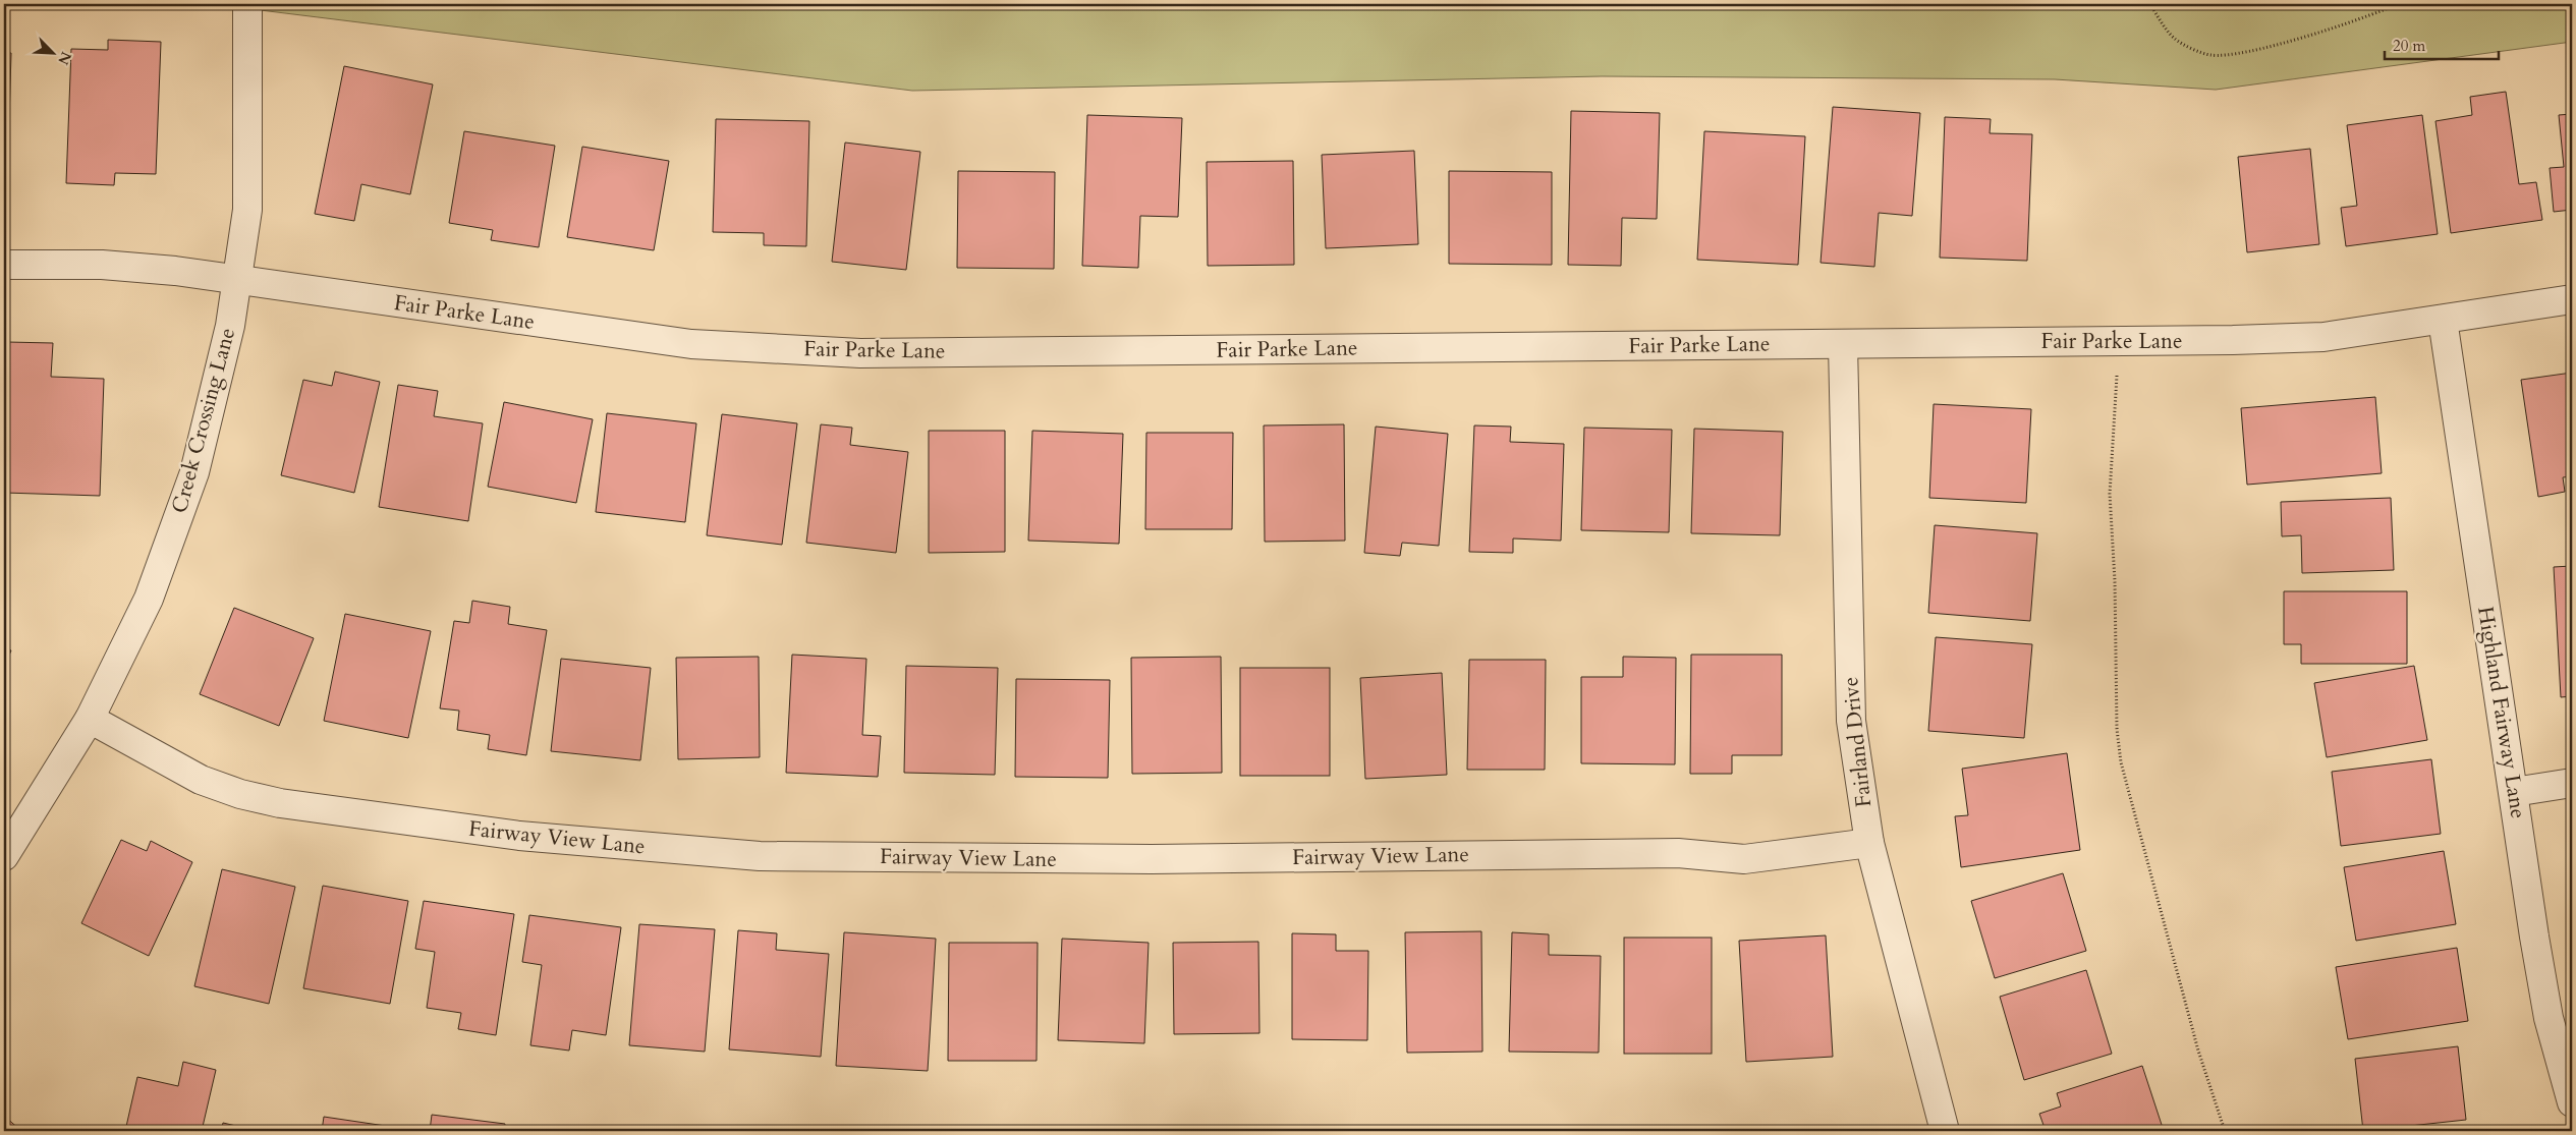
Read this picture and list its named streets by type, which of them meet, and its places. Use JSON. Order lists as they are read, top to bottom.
{
  "streets": {
    "street": [
      "Fair Parke Lane",
      "Creek Crossing Lane",
      "Highland Fairway Lane",
      "Fairland Drive",
      "Fairway View Lane"
    ]
  },
  "crossings": [
    ["Fair Parke Lane", "Creek Crossing Lane"],
    ["Fair Parke Lane", "Highland Fairway Lane"],
    ["Fair Parke Lane", "Fairland Drive"],
    ["Creek Crossing Lane", "Fairway View Lane"],
    ["Fairland Drive", "Fairway View Lane"]
  ],
  "scale_bar": "20 m",
  "north": "bottom right"
}
